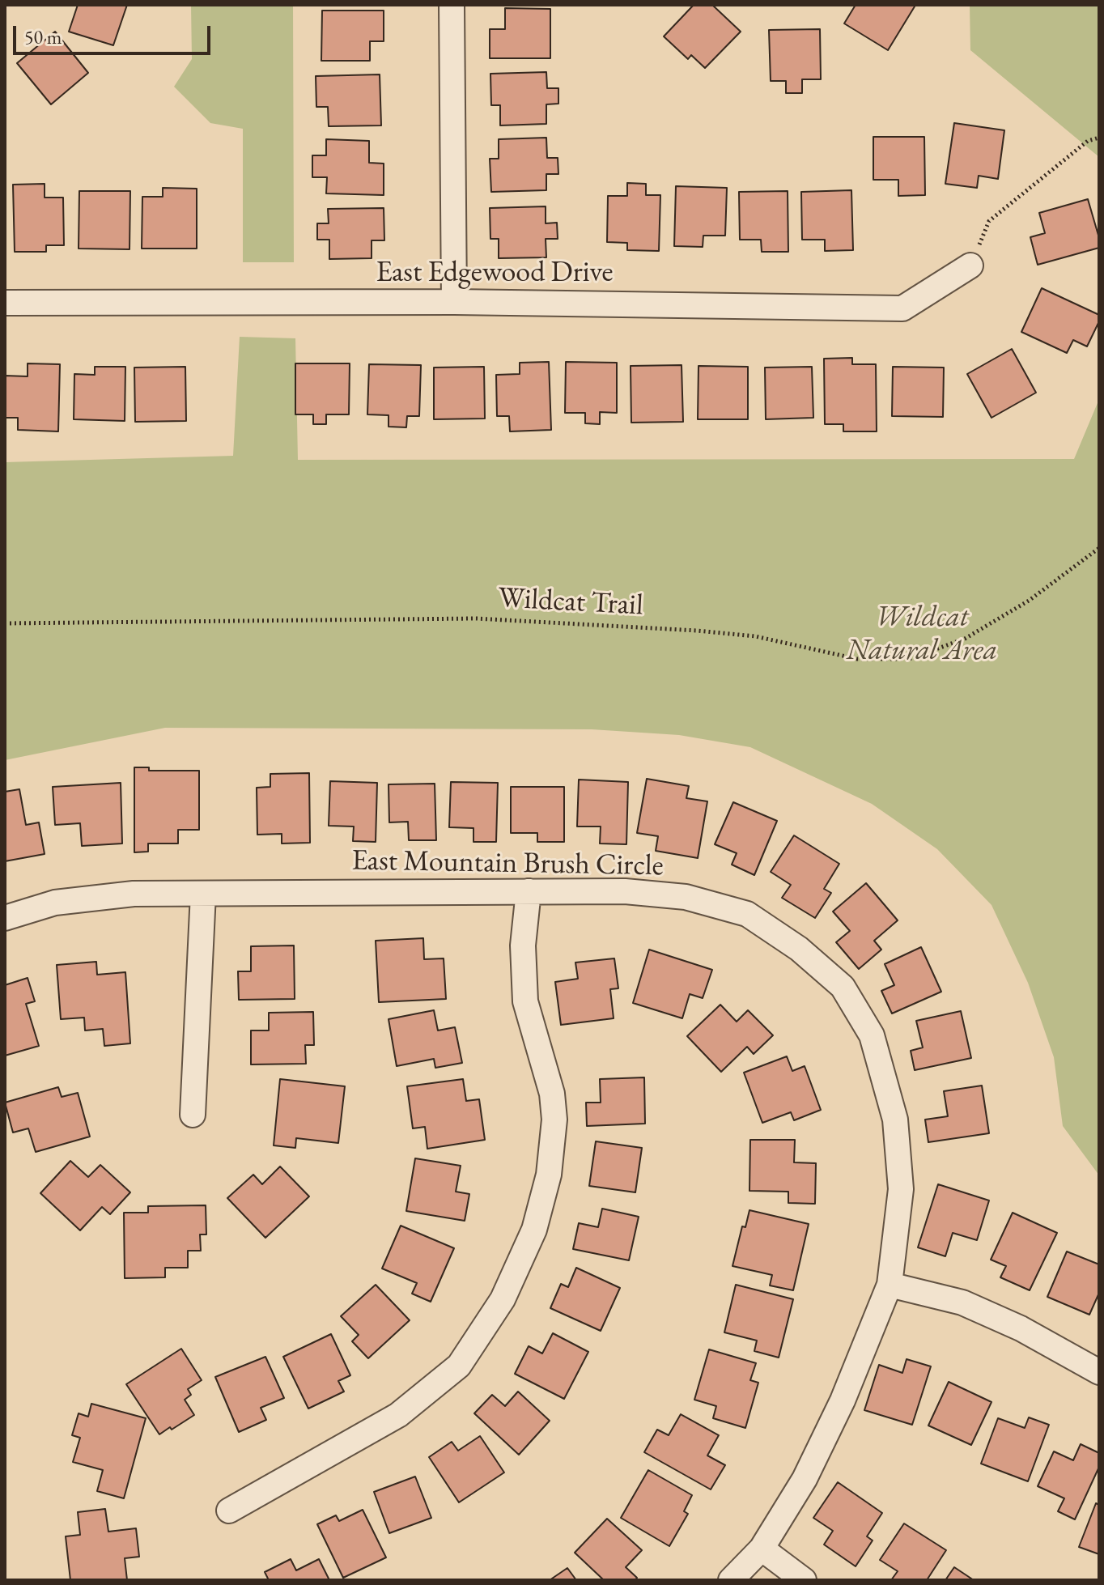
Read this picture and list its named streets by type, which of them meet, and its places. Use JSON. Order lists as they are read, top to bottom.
{
  "streets": {
    "street": ["East Edgewood Drive", "East Mountain Brush Circle"],
    "path": ["Wildcat Trail"]
  },
  "parks": ["Wildcat Natural Area"],
  "scale_bar": "50 m"
}
